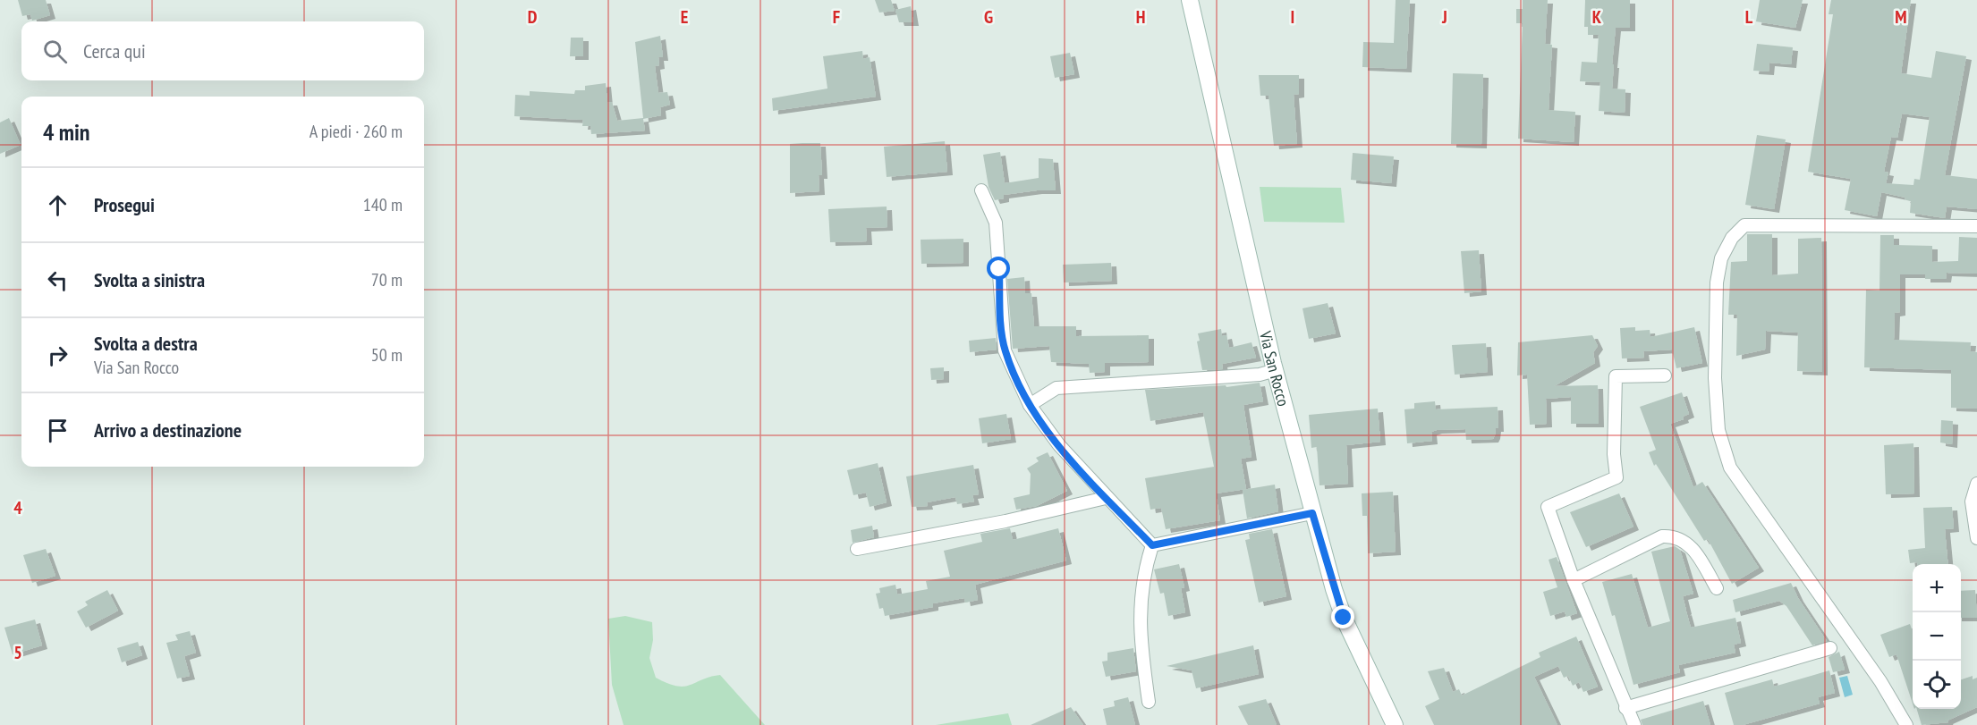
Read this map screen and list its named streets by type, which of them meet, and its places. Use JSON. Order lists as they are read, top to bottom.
{
  "streets": {
    "street": ["Via San Rocco"]
  },
  "page": {
    "search": "Cerca qui",
    "heading": ["4 min", "A piedi · 260 m"],
    "list": [
      ["Prosegui", "140 m"],
      ["Svolta a sinistra", "70 m"],
      ["Svolta a destra", "Via San Rocco", "50 m"],
      "Arrivo a destinazione"
    ],
    "map_buttons": ["+", "−"]
  },
  "grid": {
    "columns": [
      "D",
      "E",
      "F",
      "G",
      "H",
      "I",
      "J",
      "K",
      "L",
      "M"
    ],
    "rows": ["4", "5"]
  }
}
